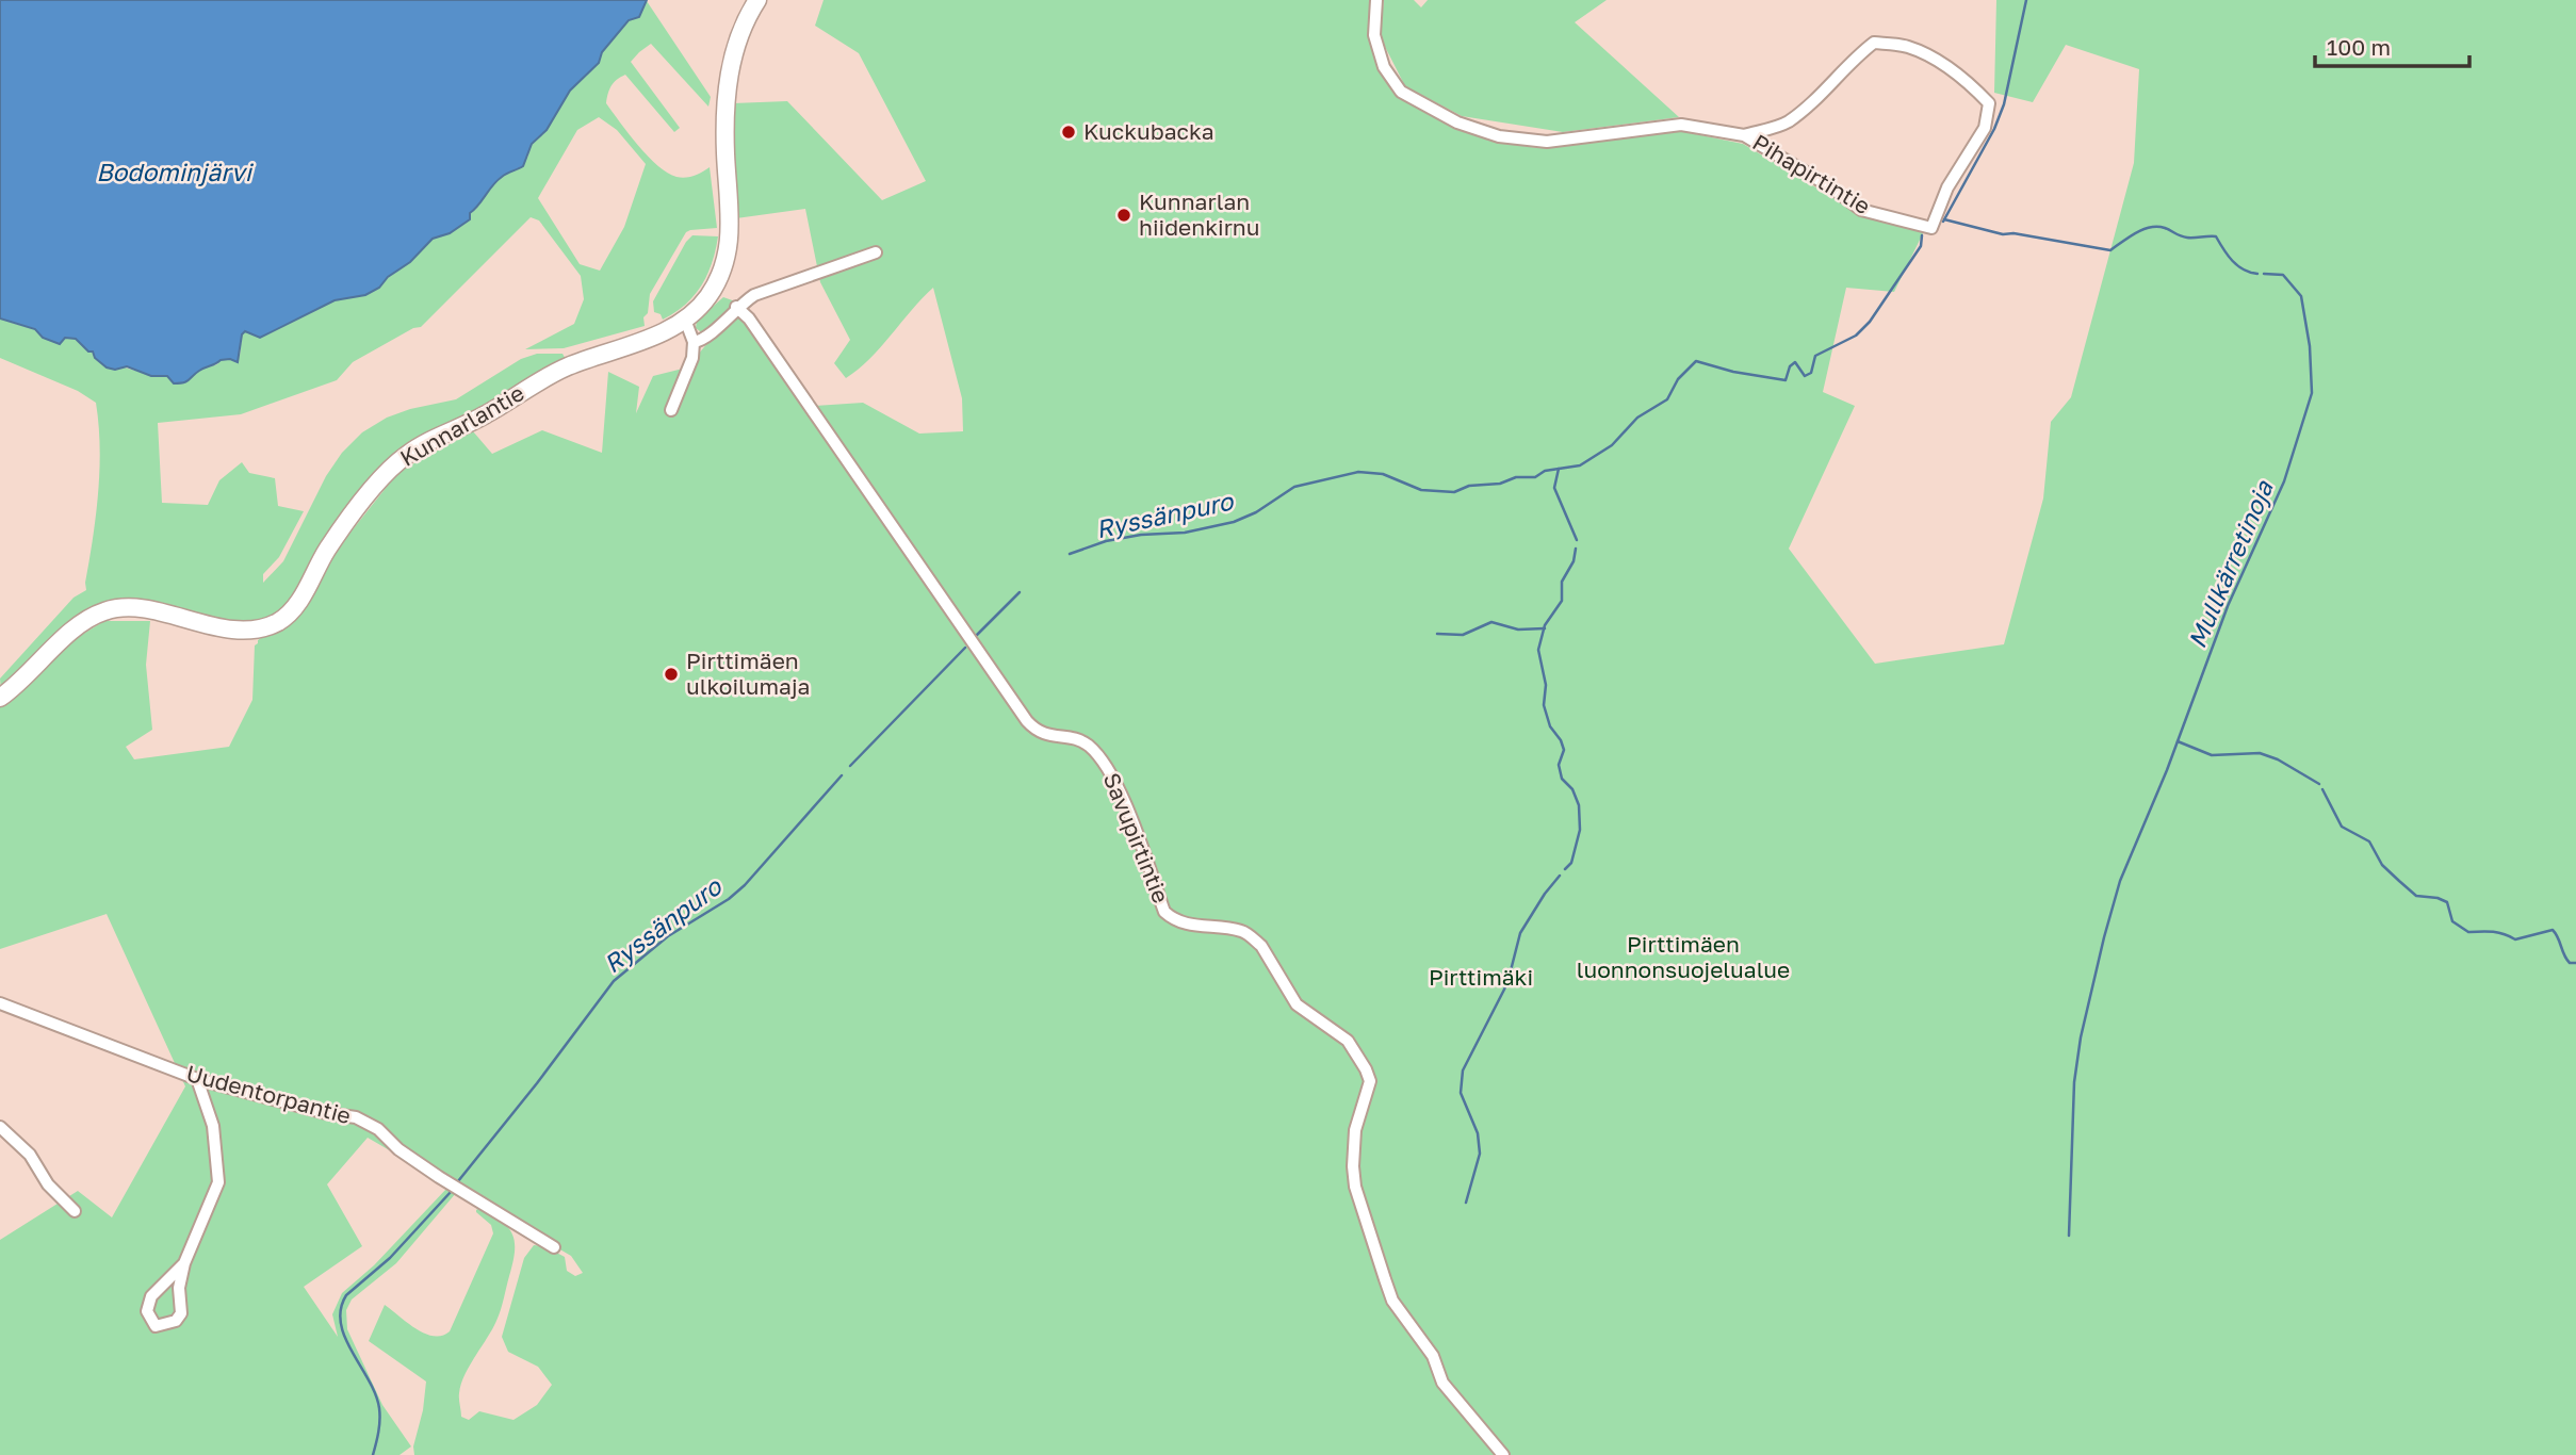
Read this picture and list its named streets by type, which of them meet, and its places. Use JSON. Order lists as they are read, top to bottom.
{
  "streets": {
    "main road": ["Kunnarlantie"],
    "street": ["Pihapirtintie", "Savupirtintie", "Uudentorpantie"]
  },
  "water": ["Bodominjärvi", "Ryssänpuro", "Mullkärretinoja"],
  "parks": ["Pirttimäen luonnonsuojelualue", "Pirttimäki"],
  "places": ["Kuckubacka", "Kunnarlan hiidenkirnu", "Pirttimäen ulkoilumaja"],
  "scale_bar": "100 m"
}
